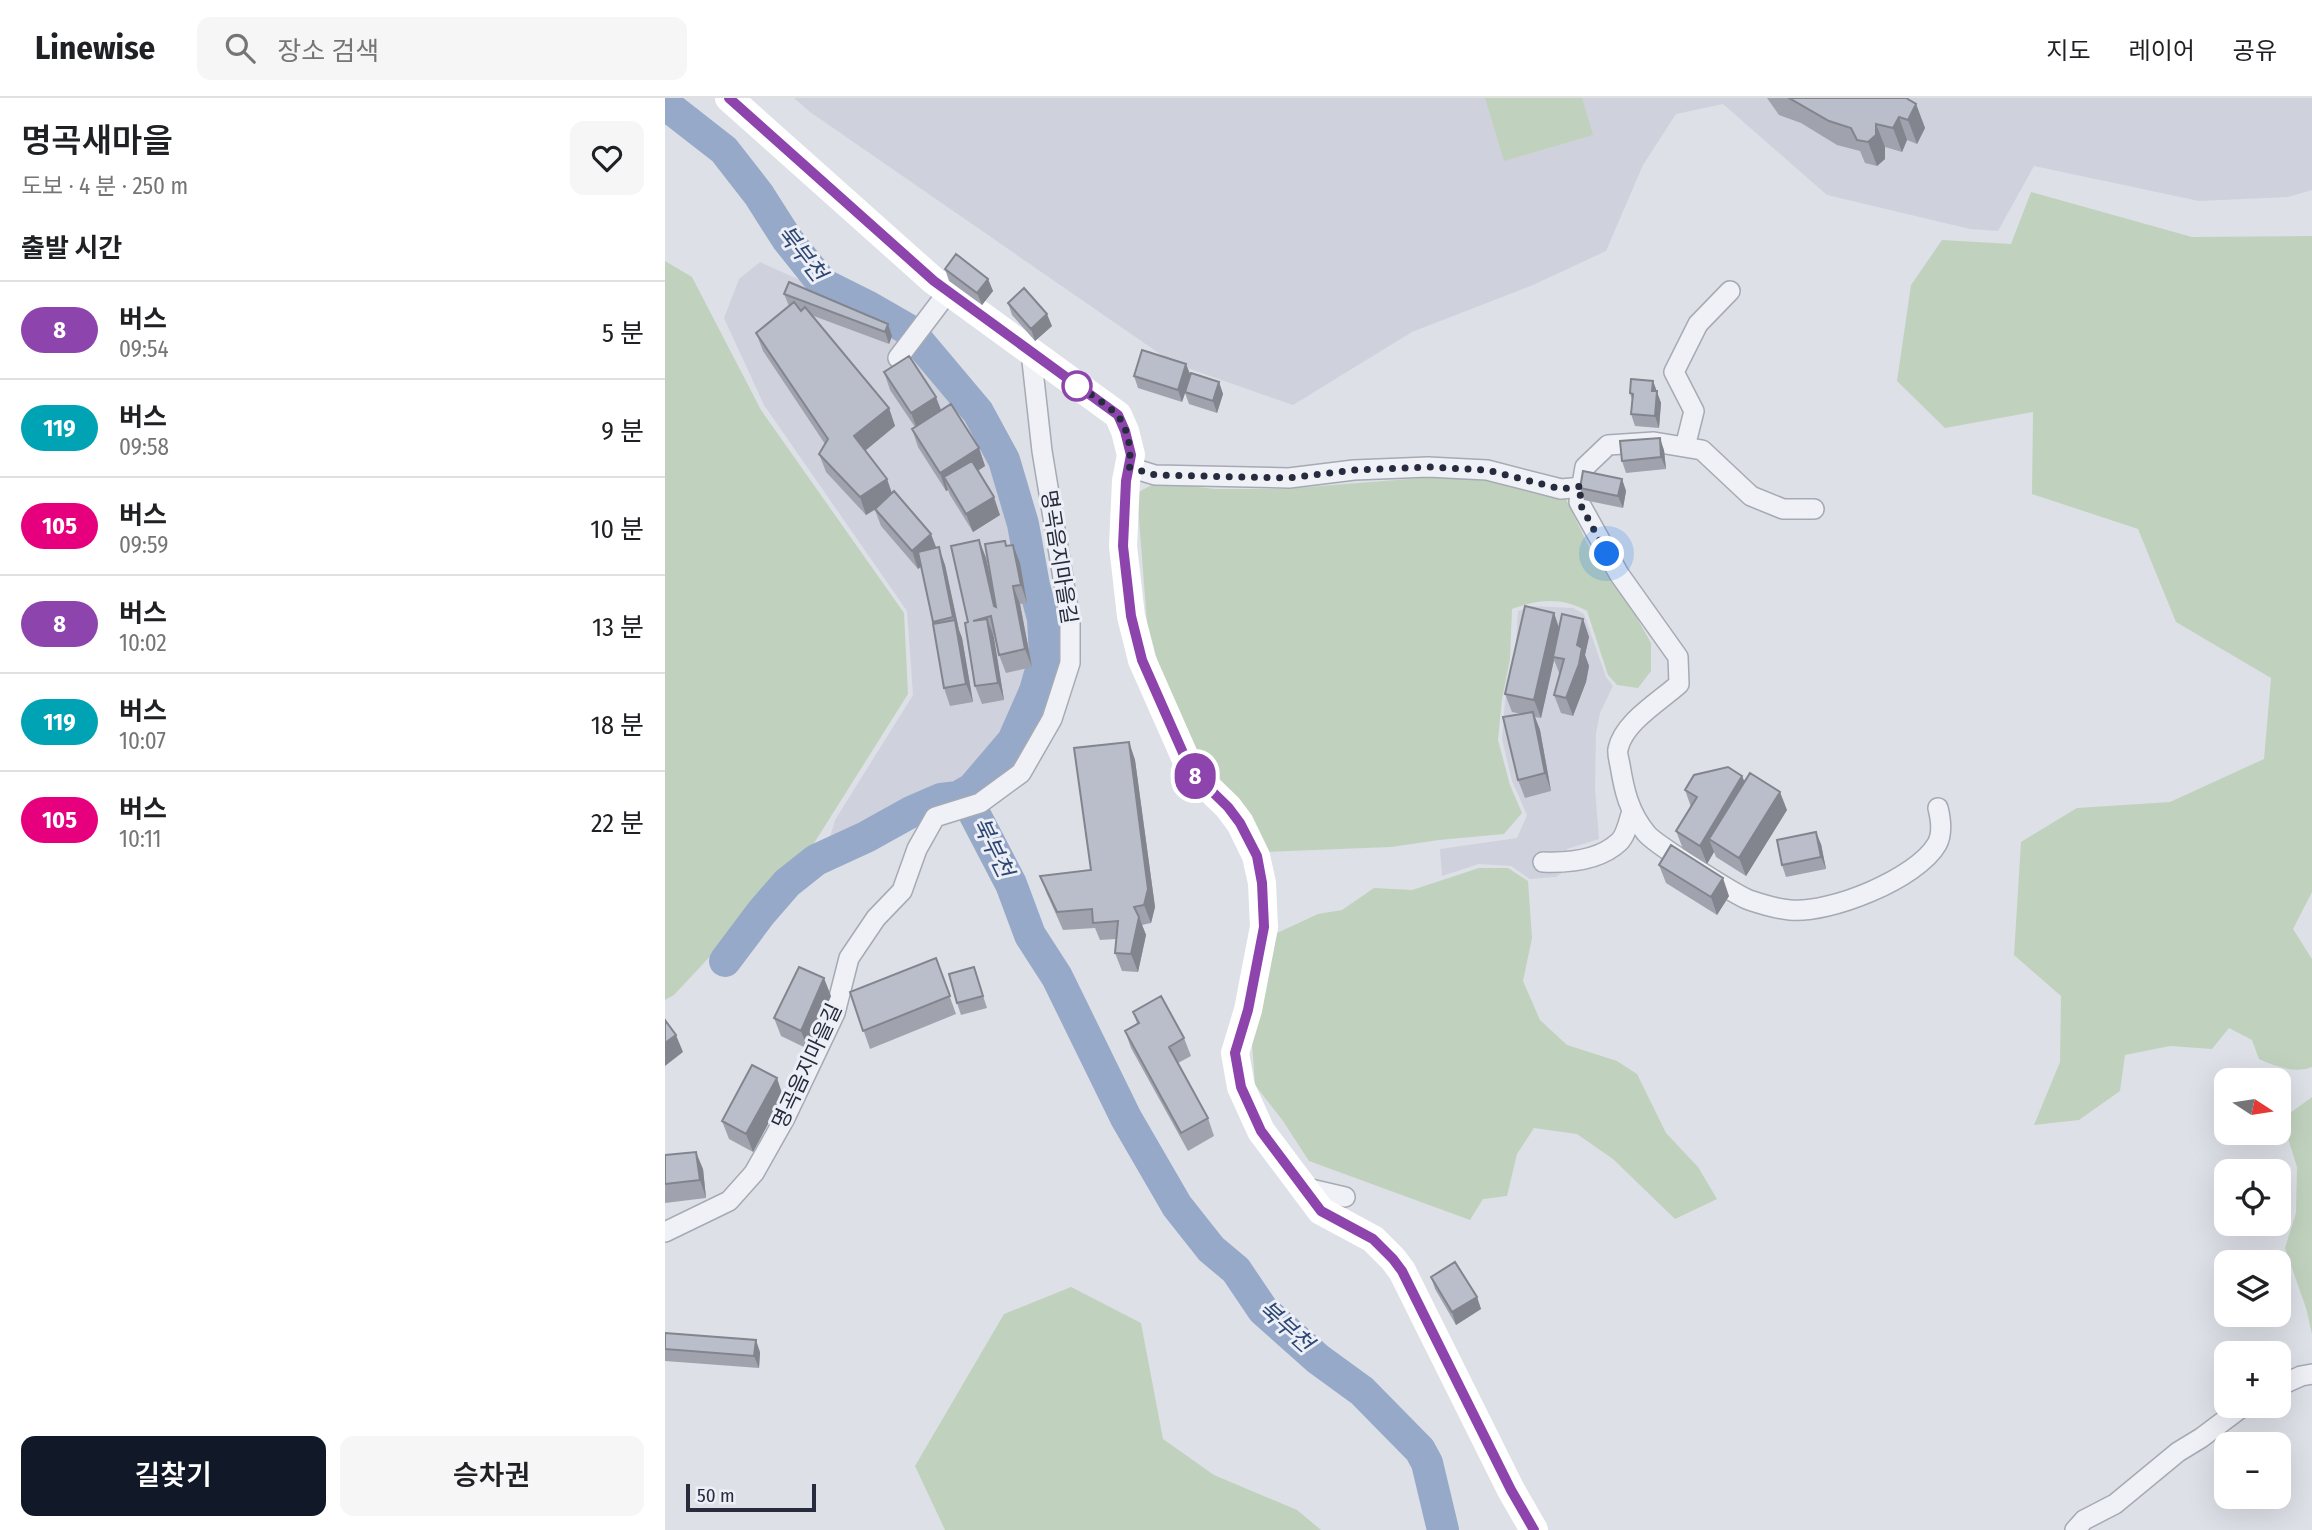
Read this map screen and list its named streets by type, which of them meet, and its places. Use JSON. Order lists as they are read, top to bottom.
{
  "streets": {
    "street": ["명곡음지마을길"]
  },
  "water": ["북부천"],
  "lines": ["bus line 8"],
  "scale_bar": "50 m",
  "north": "right",
  "page": {
    "header": "Linewise",
    "search": "장소 검색",
    "nav": ["지도", "레이어", "공유"],
    "heading": [
      ["명곡새마을", "도보 · 4 분 · 250 m"],
      "출발 시간"
    ],
    "on_map": "8",
    "list": [
      {
        "mark": "8",
        "name": "버스",
        "note": "09:54",
        "value": "5 분"
      },
      {
        "mark": "119",
        "name": "버스",
        "note": "09:58",
        "value": "9 분"
      },
      {
        "mark": "105",
        "name": "버스",
        "note": "09:59",
        "value": "10 분"
      },
      {
        "mark": "8",
        "name": "버스",
        "note": "10:02",
        "value": "13 분"
      },
      {
        "mark": "119",
        "name": "버스",
        "note": "10:07",
        "value": "18 분"
      },
      {
        "mark": "105",
        "name": "버스",
        "note": "10:11",
        "value": "22 분"
      }
    ],
    "map_buttons": ["+", "−"],
    "buttons": ["길찾기", "승차권"],
    "scale": "50 m"
  }
}
